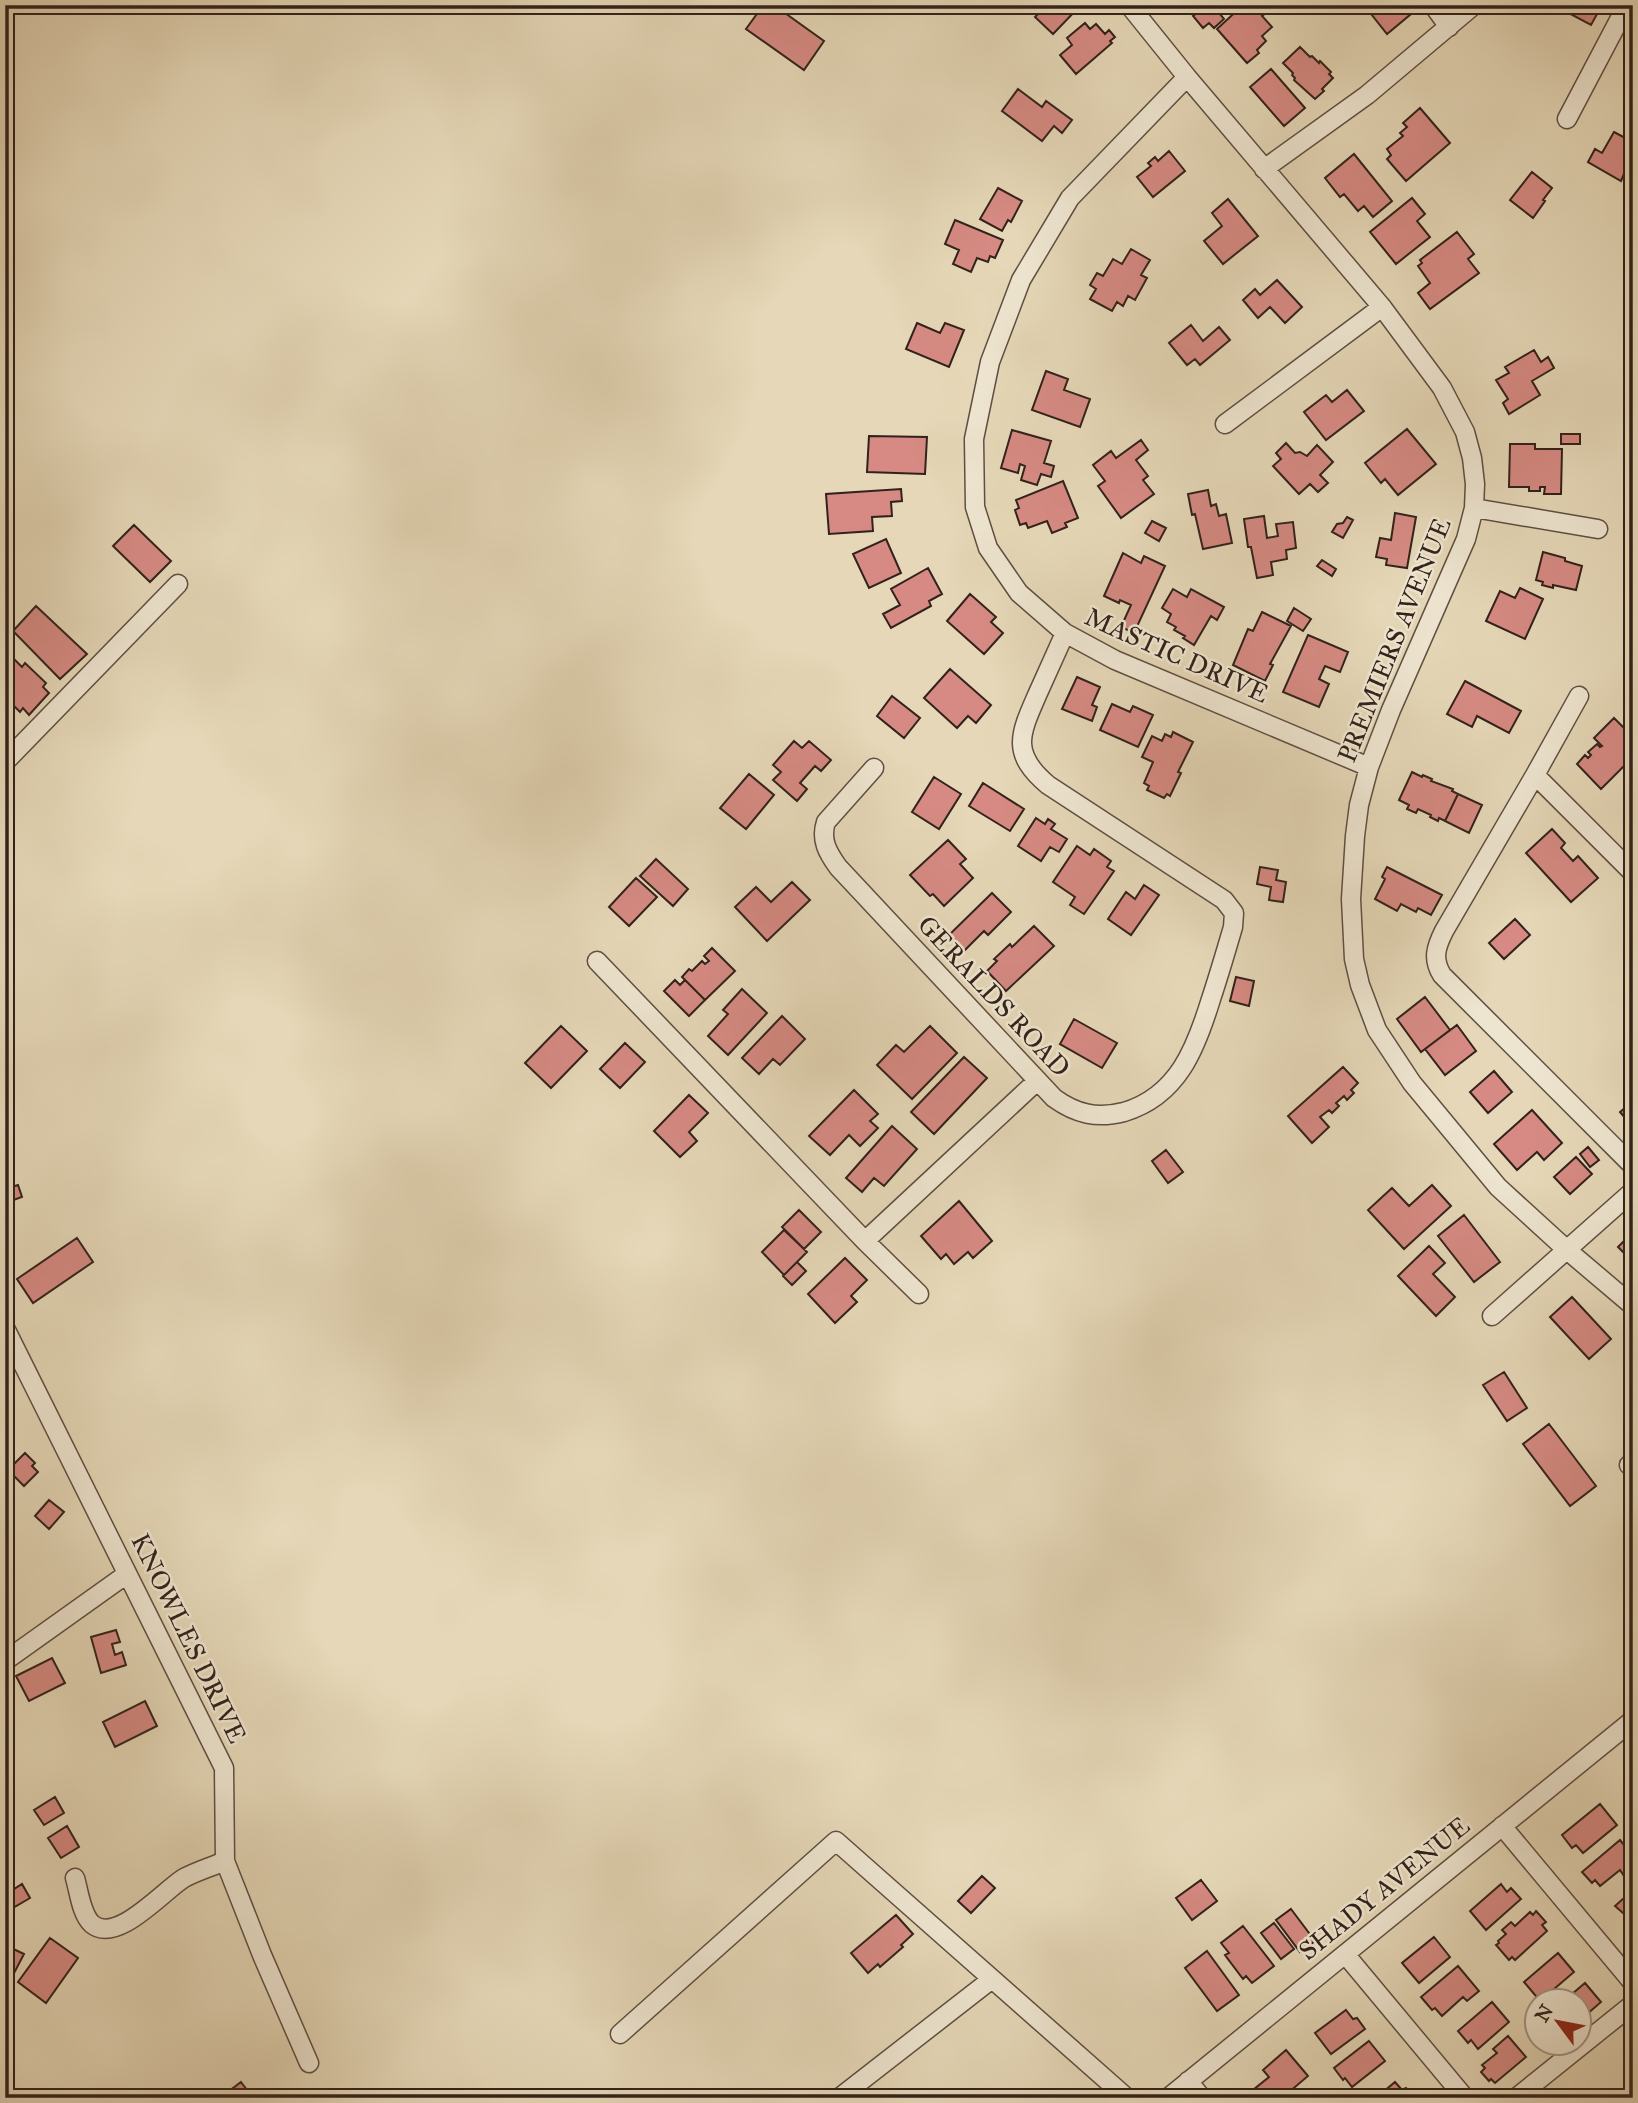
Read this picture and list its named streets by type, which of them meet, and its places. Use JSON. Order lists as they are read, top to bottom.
{
  "streets": {
    "street": [
      "PREMIERS AVENUE",
      "MASTIC DRIVE",
      "GERALDS ROAD",
      "KNOWLES DRIVE",
      "SHADY AVENUE"
    ]
  },
  "crossings": [
    ["PREMIERS AVENUE", "MASTIC DRIVE"],
    ["MASTIC DRIVE", "GERALDS ROAD"]
  ],
  "north": "top left"
}
